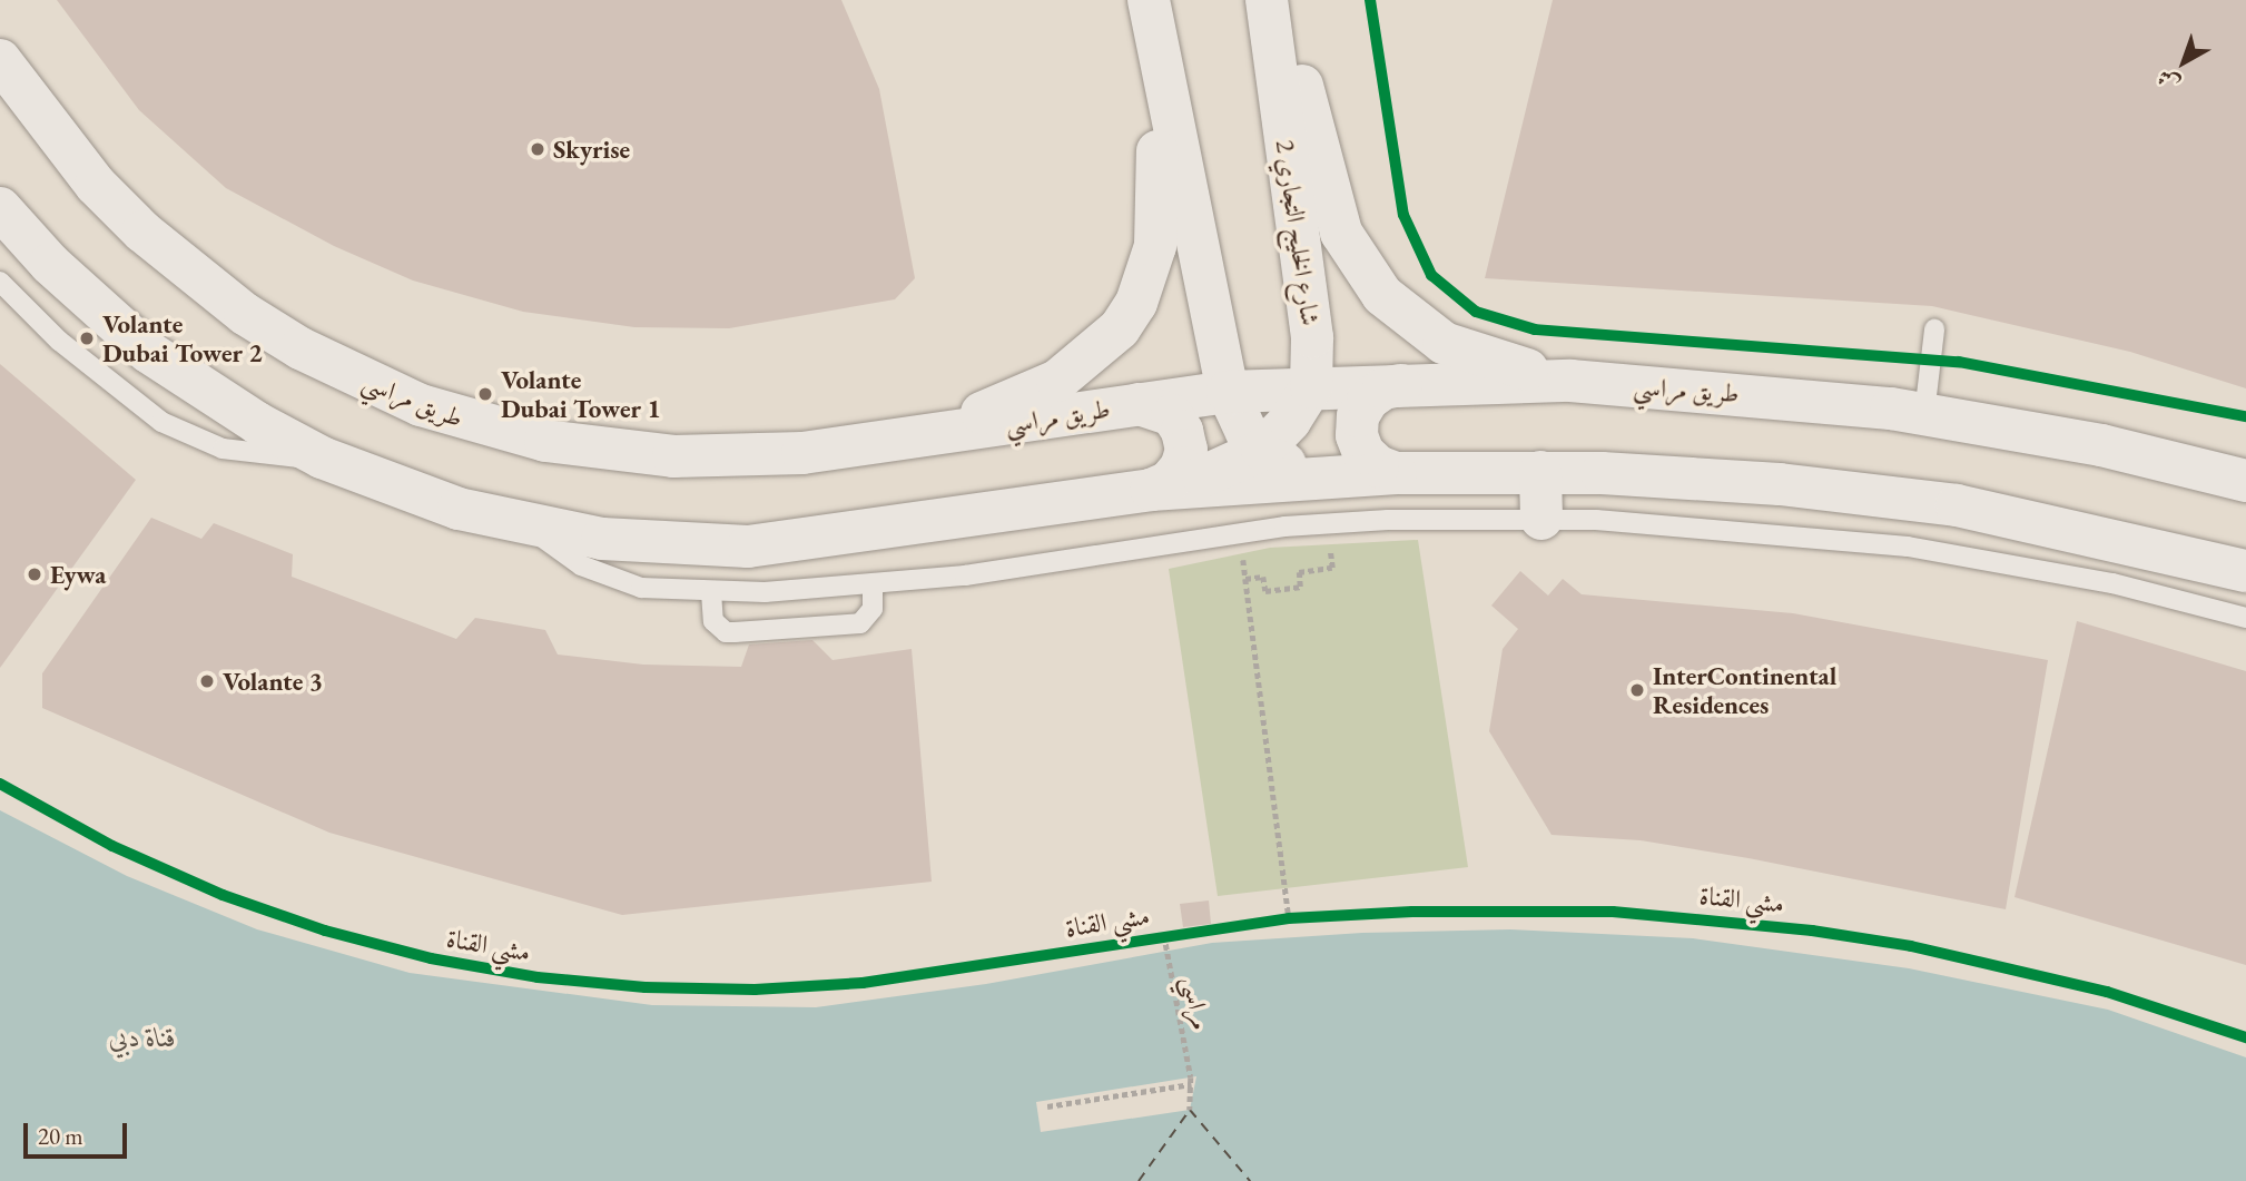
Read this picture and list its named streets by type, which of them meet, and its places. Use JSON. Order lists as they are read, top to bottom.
{
  "streets": {
    "street": ["شارع الخليج التجاري 2", "طريق مراسي"],
    "path": ["مراسي"],
    "cycle path": ["مشي القناة"]
  },
  "crossings": [
    ["شارع الخليج التجاري 2", "طريق مراسي"],
    ["مشي القناة", "مراسي"]
  ],
  "water": ["قناة دبي"],
  "places": [
    "Skyrise",
    "Volante Dubai Tower 2",
    "Volante Dubai Tower 1",
    "Eywa",
    "Volante 3",
    "InterContinental Residences"
  ],
  "scale_bar": "20 m",
  "north": "bottom left"
}
